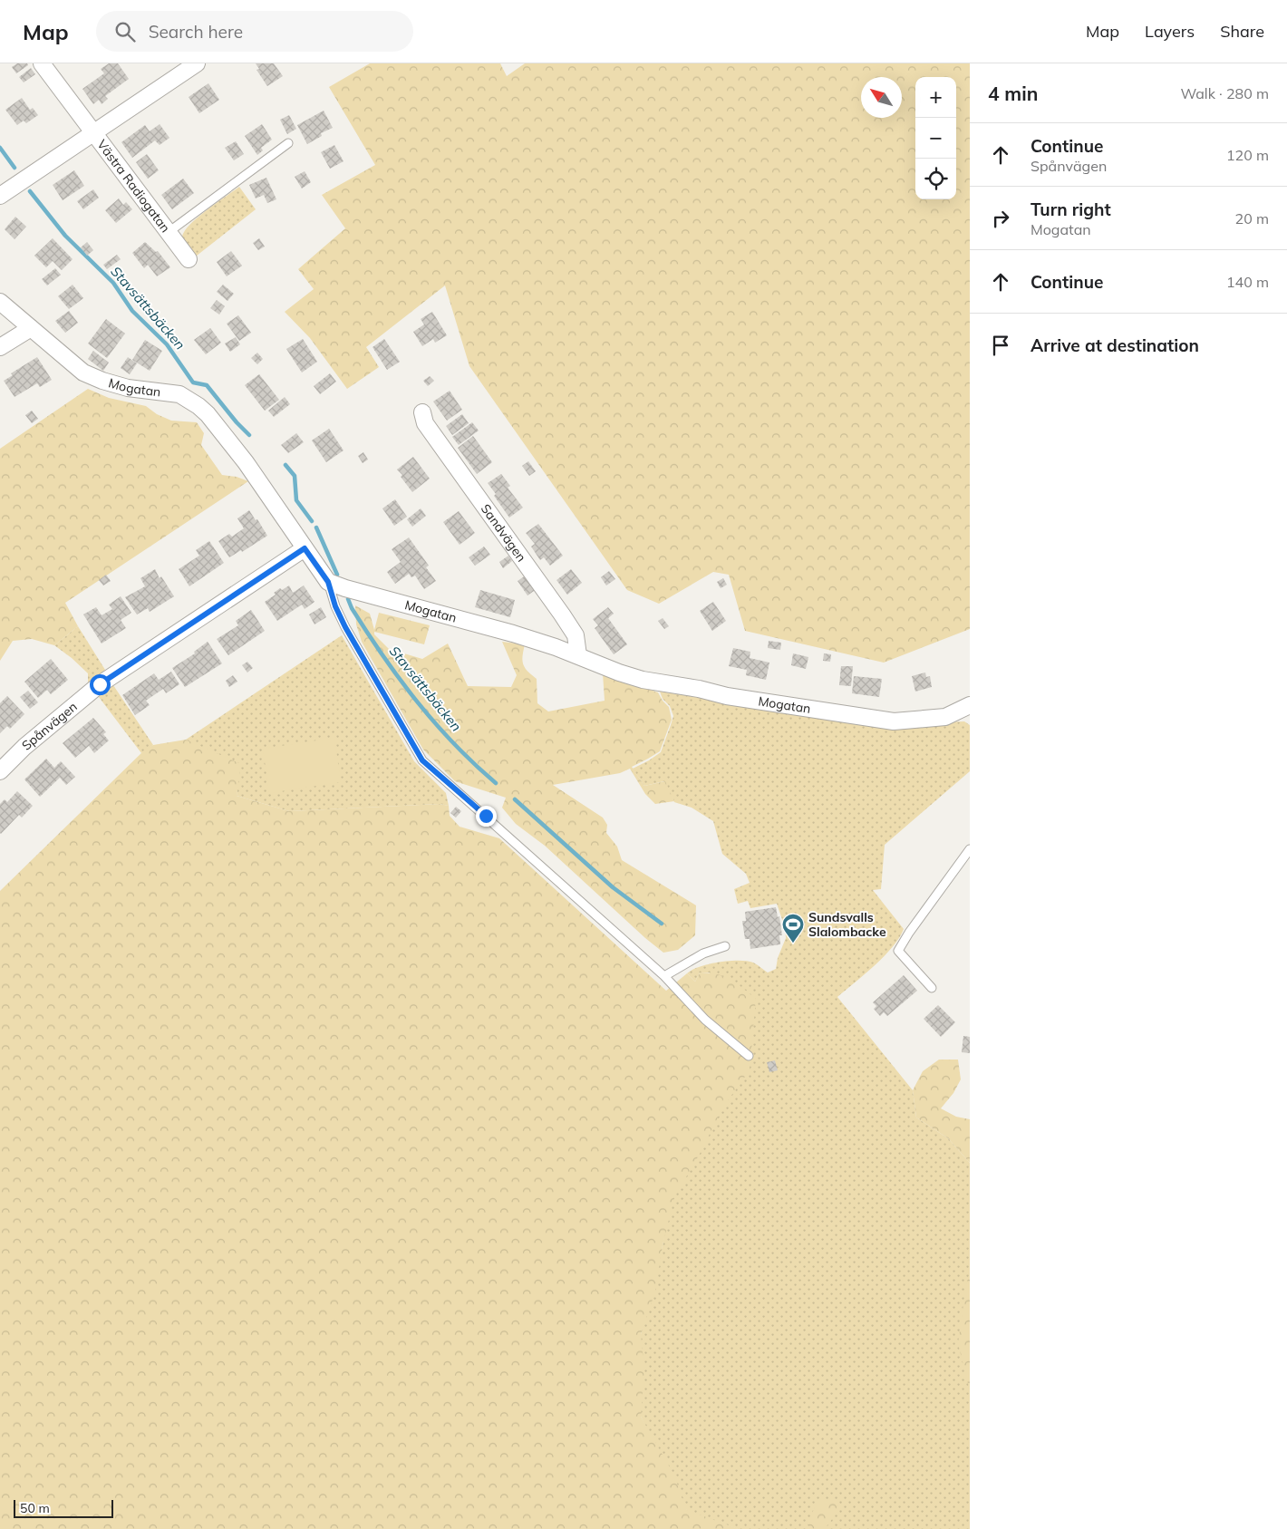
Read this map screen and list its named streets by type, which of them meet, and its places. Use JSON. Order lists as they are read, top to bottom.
{
  "streets": {
    "street": [
      "Västra Radiogatan",
      "Mogatan",
      "Sandvägen",
      "Spånvägen"
    ]
  },
  "crossings": [
    ["Mogatan", "Sandvägen"],
    ["Mogatan", "Spånvägen"]
  ],
  "water": ["Stavsättsbäcken"],
  "places": {
    "sports": ["Sundsvalls Slalombacke"]
  },
  "scale_bar": "50 m",
  "north": "top left",
  "page": {
    "header": "Map",
    "search": "Search here",
    "nav": ["Map", "Layers", "Share"],
    "heading": ["4 min", "Walk · 280 m"],
    "map_buttons": ["+", "−"],
    "list": [
      ["Continue", "Spånvägen", "120 m"],
      ["Turn right", "Mogatan", "20 m"],
      ["Continue", "140 m"],
      "Arrive at destination"
    ],
    "scale": "50 m"
  }
}
